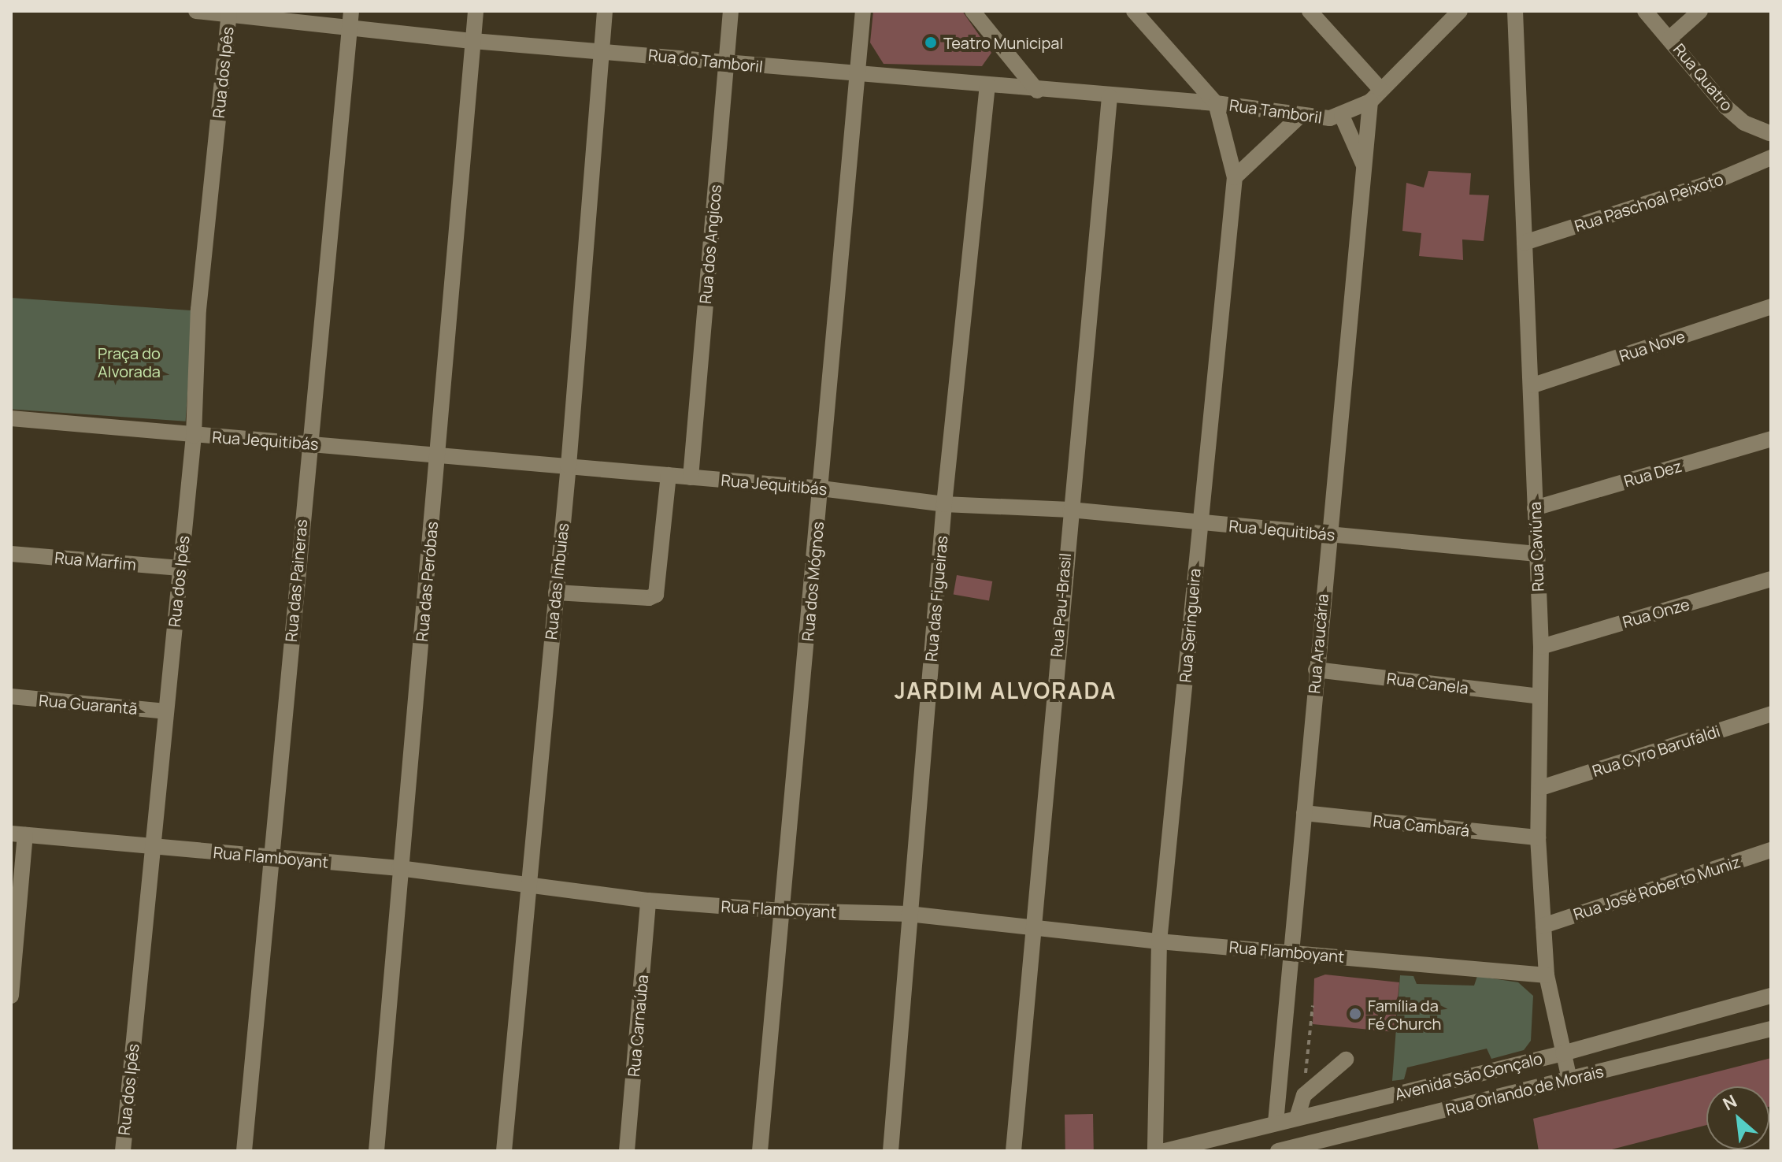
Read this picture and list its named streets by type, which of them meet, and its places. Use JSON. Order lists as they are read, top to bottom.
{
  "streets": {
    "street": [
      "Rua do Tamboril",
      "Rua dos Ipês",
      "Rua Quatro",
      "Rua Tamboril",
      "Rua Paschoal Peixoto",
      "Rua dos Angicos",
      "Rua Nove",
      "Rua Jequitibás",
      "Rua Dez",
      "Rua Caviúna",
      "Rua Marfim",
      "Rua das Paineras",
      "Rua das Peróbas",
      "Rua das Imbuias",
      "Rua dos Mógnos",
      "Rua das Figueiras",
      "Rua Pau-Brasil",
      "Rua Onze",
      "Rua Seringueira",
      "Rua Araucária",
      "Rua Canela",
      "Rua Guarantã",
      "Rua Cyro Barufaldi",
      "Rua Cambará",
      "Rua Flamboyant",
      "Rua José Roberto Muniz",
      "Rua Carnaúba",
      "Avenida São Gonçalo",
      "Rua Orlando de Morais"
    ]
  },
  "crossings": [
    ["Rua do Tamboril", "Rua dos Ipês"],
    ["Rua do Tamboril", "Rua Tamboril"],
    ["Rua do Tamboril", "Rua dos Angicos"],
    ["Rua do Tamboril", "Rua das Paineras"],
    ["Rua do Tamboril", "Rua das Peróbas"],
    ["Rua do Tamboril", "Rua das Imbuias"],
    ["Rua do Tamboril", "Rua dos Mógnos"],
    ["Rua do Tamboril", "Rua das Figueiras"],
    ["Rua do Tamboril", "Rua Pau-Brasil"],
    ["Rua do Tamboril", "Rua Seringueira"],
    ["Rua dos Ipês", "Rua Jequitibás"],
    ["Rua dos Ipês", "Rua Marfim"],
    ["Rua dos Ipês", "Rua Guarantã"],
    ["Rua dos Ipês", "Rua Flamboyant"],
    ["Rua Tamboril", "Rua Seringueira"],
    ["Rua Tamboril", "Rua Araucária"],
    ["Rua Paschoal Peixoto", "Rua Caviúna"],
    ["Rua dos Angicos", "Rua Jequitibás"],
    ["Rua Nove", "Rua Caviúna"],
    ["Rua Jequitibás", "Rua Caviúna"],
    ["Rua Jequitibás", "Rua das Paineras"],
    ["Rua Jequitibás", "Rua das Peróbas"],
    ["Rua Jequitibás", "Rua das Imbuias"],
    ["Rua Jequitibás", "Rua dos Mógnos"],
    ["Rua Jequitibás", "Rua das Figueiras"],
    ["Rua Jequitibás", "Rua Pau-Brasil"],
    ["Rua Jequitibás", "Rua Seringueira"],
    ["Rua Jequitibás", "Rua Araucária"],
    ["Rua Dez", "Rua Caviúna"],
    ["Rua Caviúna", "Rua Onze"],
    ["Rua Caviúna", "Rua Canela"],
    ["Rua Caviúna", "Rua Cyro Barufaldi"],
    ["Rua Caviúna", "Rua Cambará"],
    ["Rua Caviúna", "Rua Flamboyant"],
    ["Rua Caviúna", "Rua José Roberto Muniz"],
    ["Rua Caviúna", "Avenida São Gonçalo"],
    ["Rua Caviúna", "Rua Orlando de Morais"],
    ["Rua das Paineras", "Rua Flamboyant"],
    ["Rua das Peróbas", "Rua Flamboyant"],
    ["Rua das Imbuias", "Rua Flamboyant"],
    ["Rua dos Mógnos", "Rua Flamboyant"],
    ["Rua das Figueiras", "Rua Flamboyant"],
    ["Rua Pau-Brasil", "Rua Flamboyant"],
    ["Rua Seringueira", "Rua Flamboyant"],
    ["Rua Araucária", "Rua Canela"],
    ["Rua Araucária", "Rua Cambará"],
    ["Rua Araucária", "Rua Flamboyant"],
    ["Rua Araucária", "Avenida São Gonçalo"],
    ["Rua Flamboyant", "Rua Carnaúba"]
  ],
  "districts": ["JARDIM ALVORADA"],
  "parks": ["Praça do Alvorada"],
  "places": ["Teatro Municipal", "Família da Fé Church"],
  "north": "top left"
}
